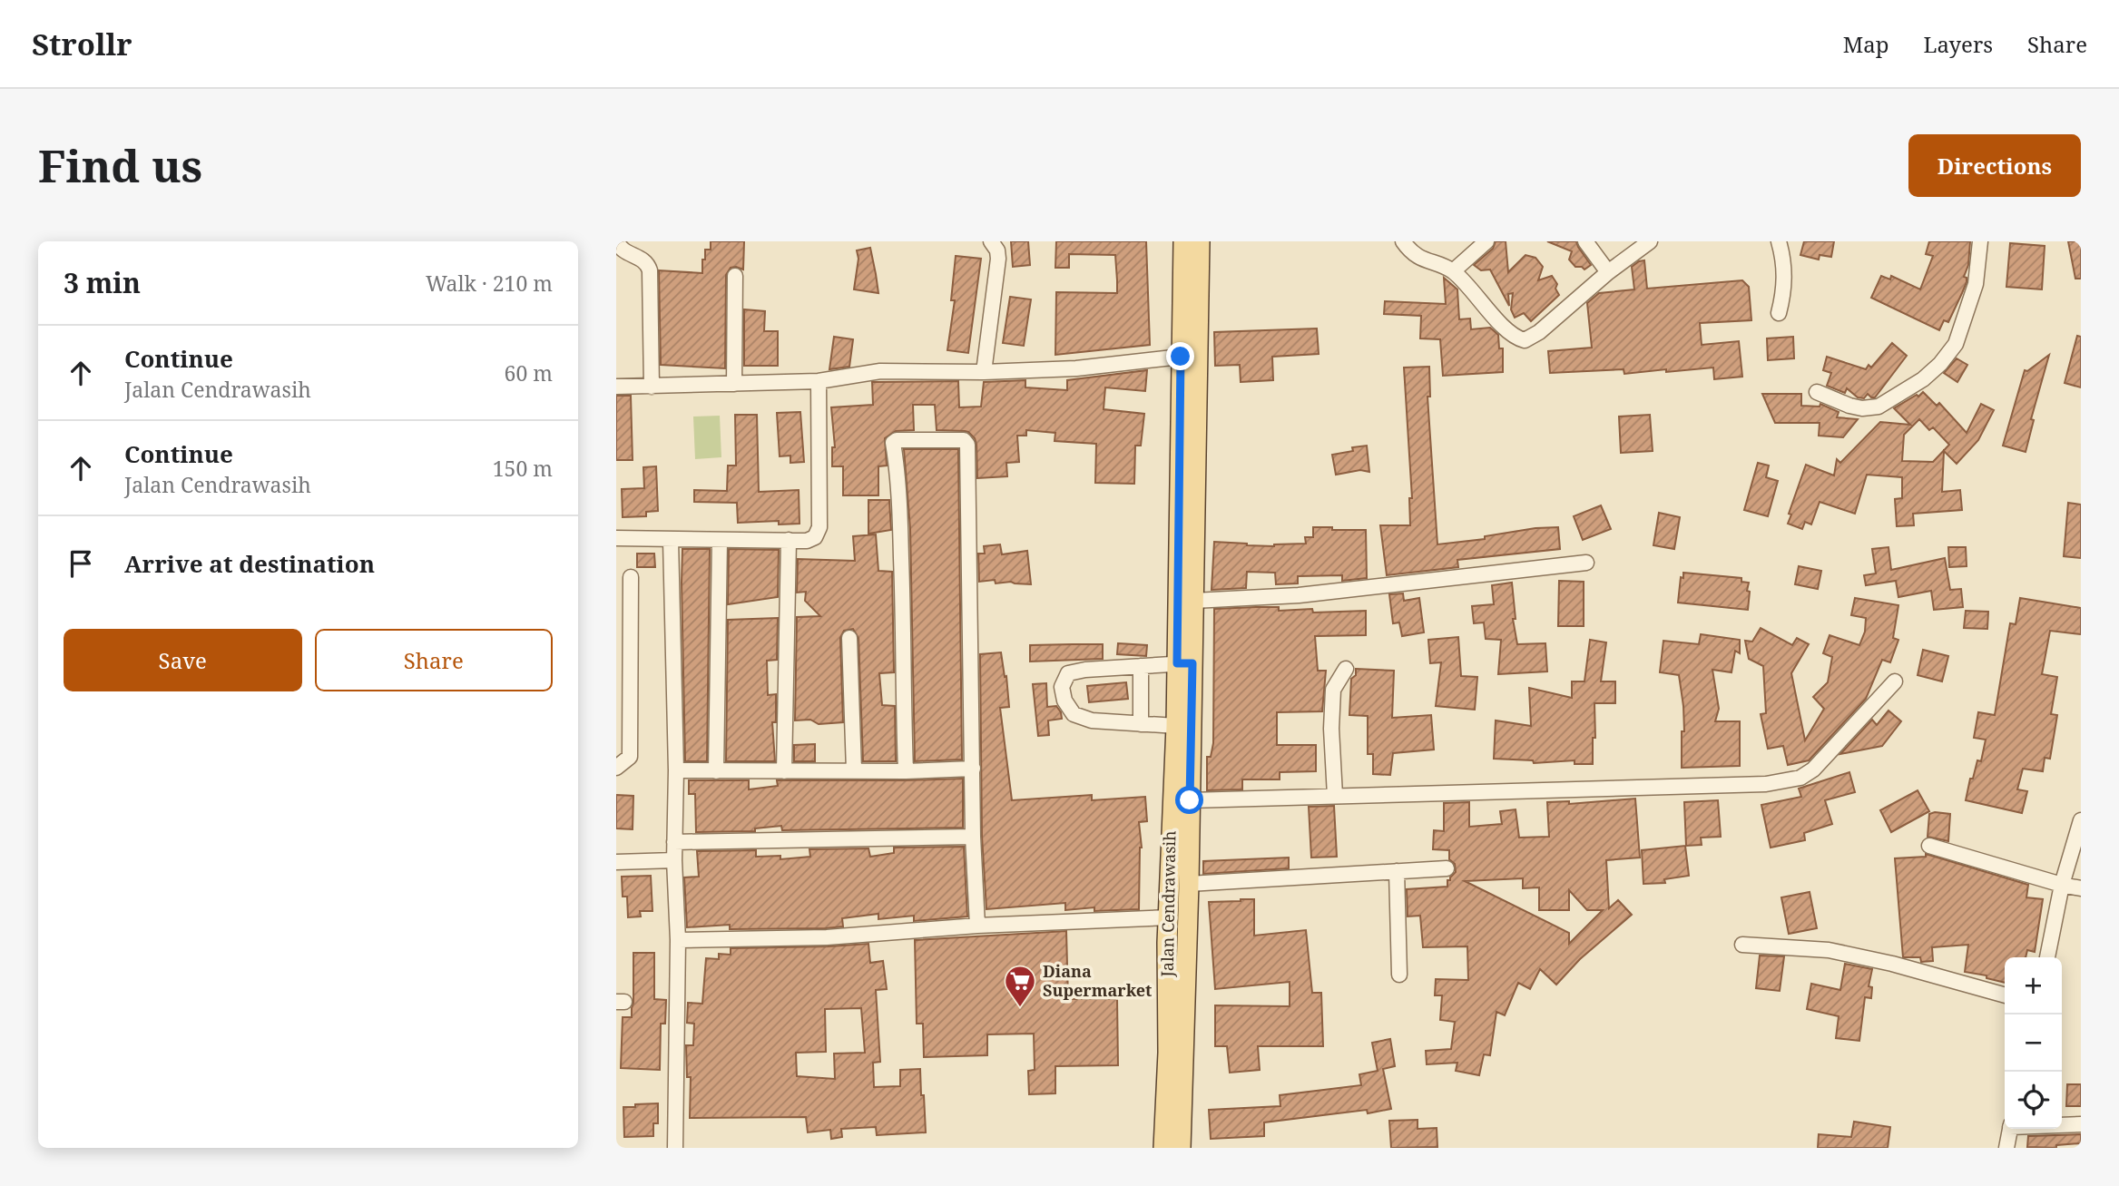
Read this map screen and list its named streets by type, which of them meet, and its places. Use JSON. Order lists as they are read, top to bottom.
{
  "streets": {
    "main road": ["Jalan Cendrawasih"]
  },
  "places": {
    "supermarket": ["Diana Supermarket"]
  },
  "page": {
    "header": "Strollr",
    "nav": ["Map", "Layers", "Share"],
    "buttons": [
      "Directions",
      ["Save", "Share"]
    ],
    "title": "Find us",
    "heading": ["3 min", "Walk · 210 m"],
    "list": [
      ["Continue", "Jalan Cendrawasih", "60 m"],
      ["Continue", "Jalan Cendrawasih", "150 m"],
      "Arrive at destination"
    ],
    "map_buttons": ["+", "−"]
  }
}
